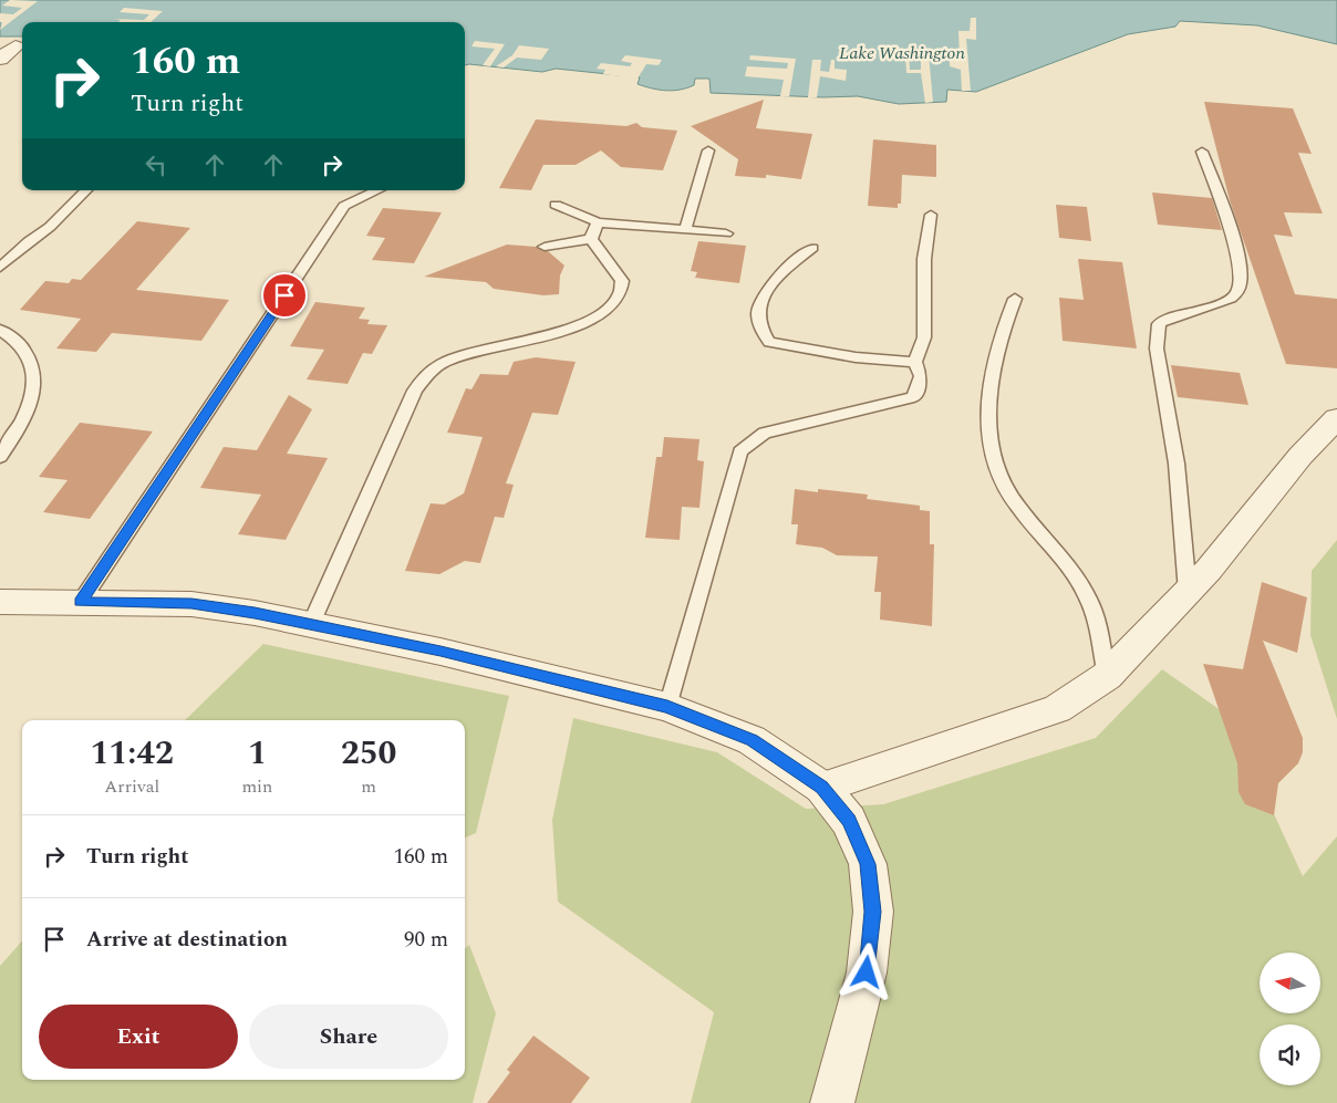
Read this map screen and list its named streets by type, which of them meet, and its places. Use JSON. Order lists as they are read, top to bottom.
{
  "water": ["Lake Washington"],
  "north": "left",
  "page": {
    "turn": ["160 m", "Turn right"],
    "eta": [
      "11:42",
      "Arrival",
      "1",
      "min",
      "250",
      "m"
    ],
    "list": [
      {
        "name": "Turn right",
        "value": "160 m"
      },
      {
        "name": "Arrive at destination",
        "value": "90 m"
      }
    ],
    "buttons": ["Exit", "Share"]
  }
}
